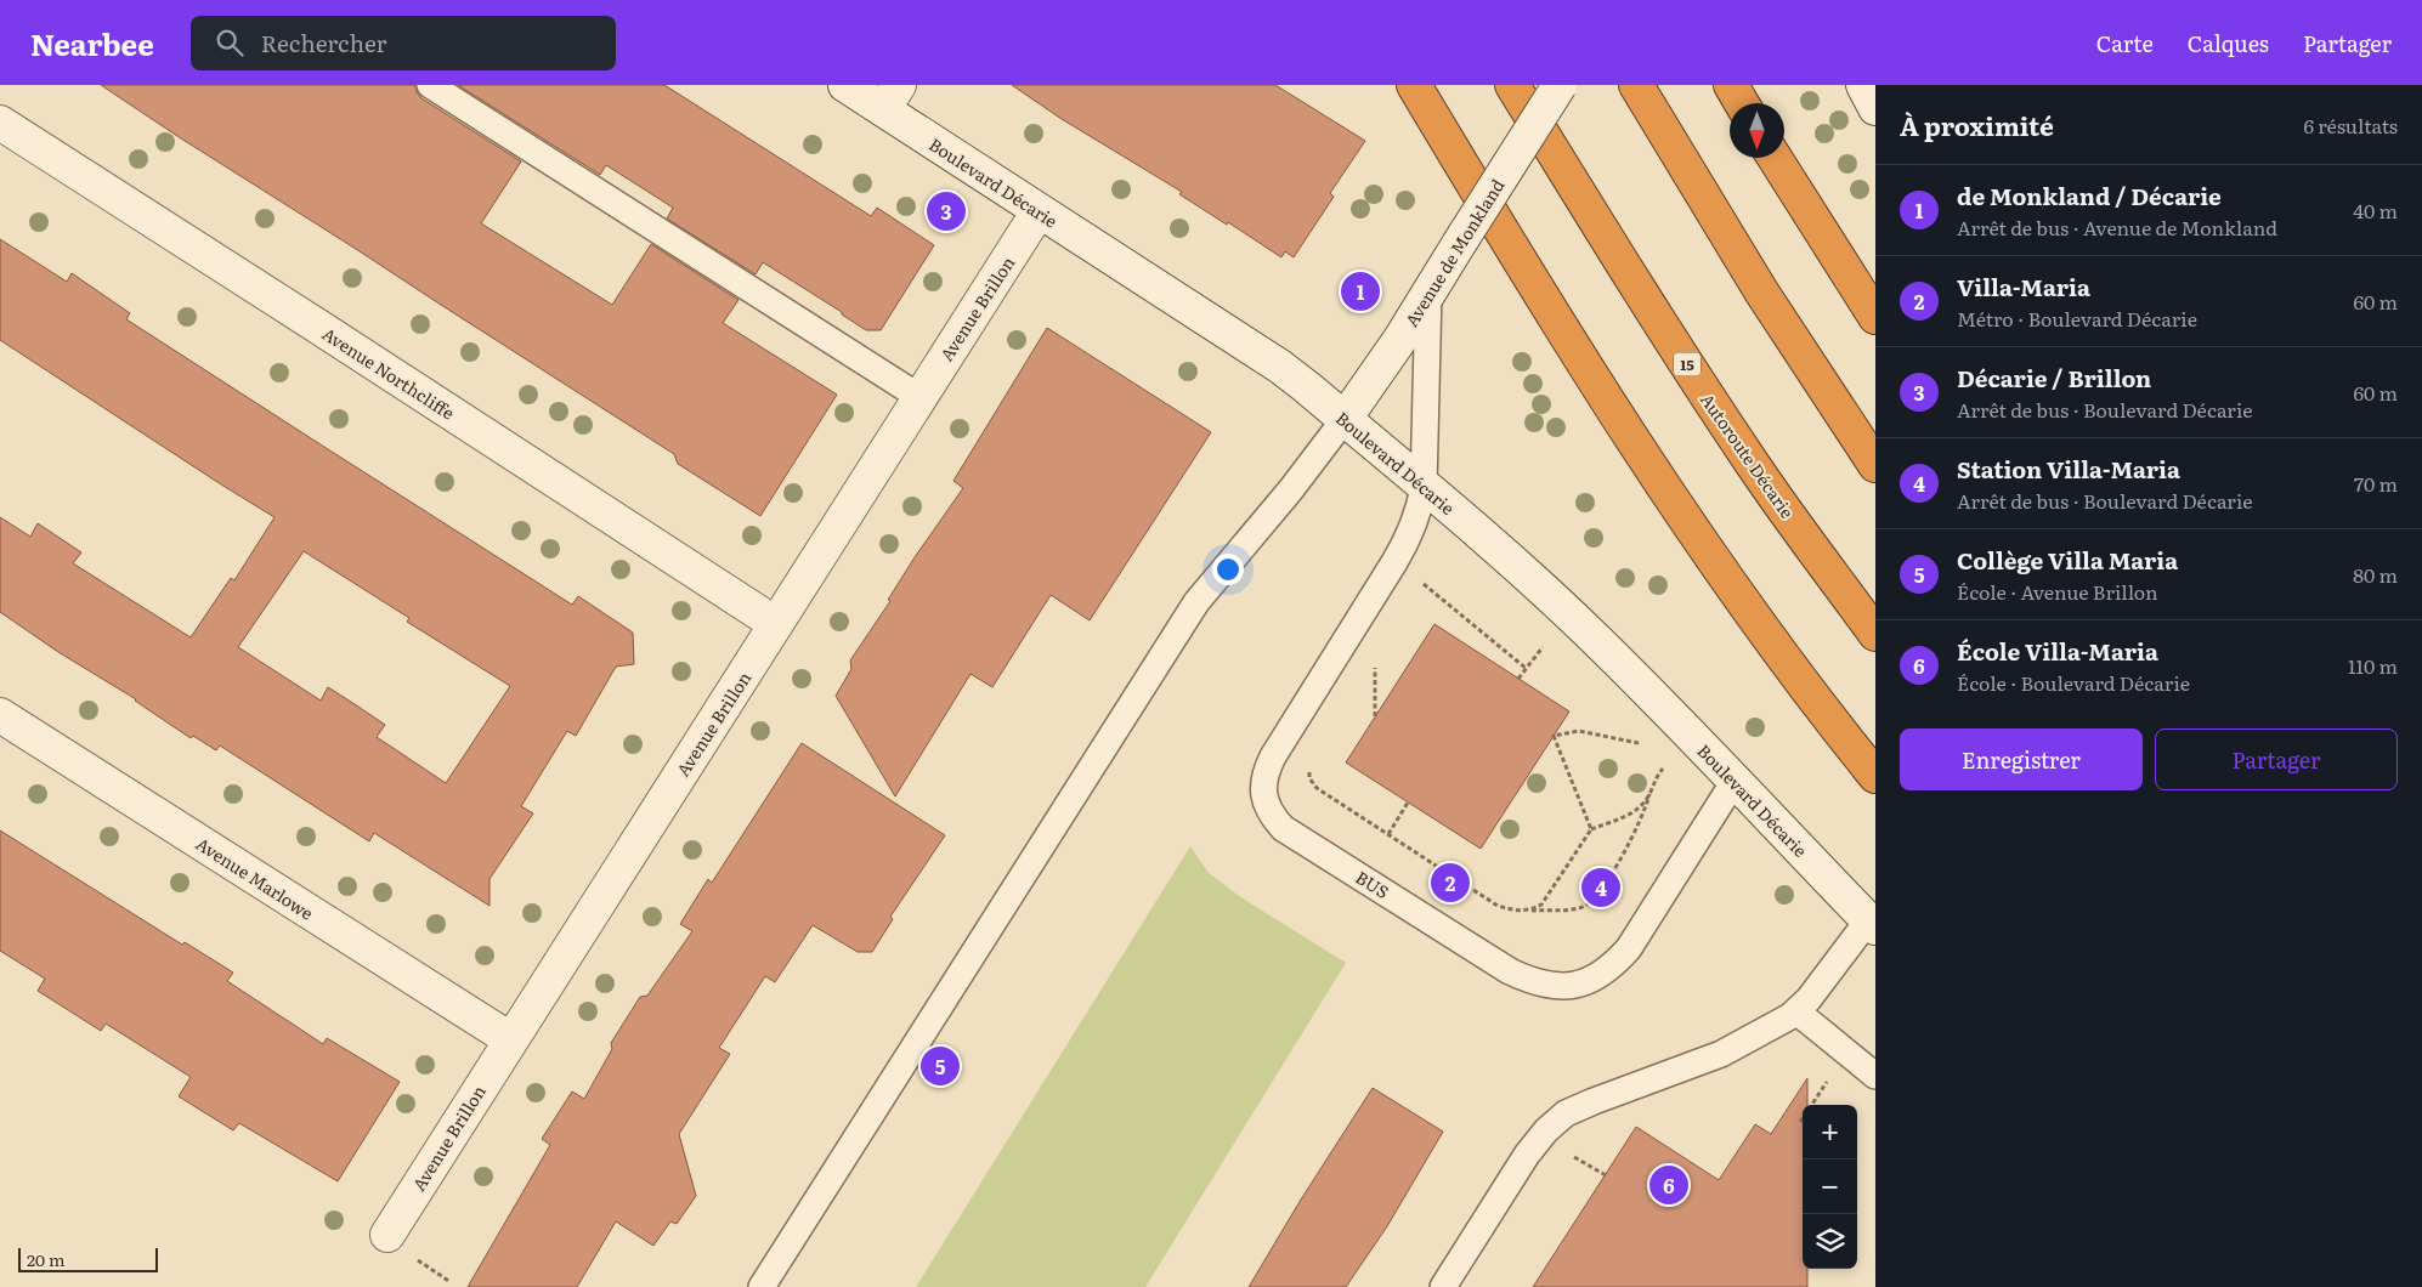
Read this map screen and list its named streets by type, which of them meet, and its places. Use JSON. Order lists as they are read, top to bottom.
{
  "streets": {
    "highway": ["15", "Autoroute Décarie"],
    "street": [
      "Boulevard Décarie",
      "Avenue de Monkland",
      "Avenue Brillon",
      "Avenue Northcliffe",
      "Avenue Marlowe"
    ],
    "lane": ["BUS"]
  },
  "crossings": [
    ["Boulevard Décarie", "Avenue de Monkland"],
    ["Boulevard Décarie", "Avenue Brillon"],
    ["Boulevard Décarie", "BUS"],
    ["Avenue de Monkland", "BUS"],
    ["Avenue Brillon", "Avenue Northcliffe"],
    ["Avenue Brillon", "Avenue Marlowe"]
  ],
  "scale_bar": "20 m",
  "north": "bottom",
  "page": {
    "header": "Nearbee",
    "search": "Rechercher",
    "nav": ["Carte", "Calques", "Partager"],
    "heading": ["À proximité", "6 résultats"],
    "list": [
      {
        "mark": "1",
        "name": "de Monkland / Décarie",
        "note": "Arrêt de bus · Avenue de Monkland",
        "value": "40 m"
      },
      {
        "mark": "2",
        "name": "Villa-Maria",
        "note": "Métro · Boulevard Décarie",
        "value": "60 m"
      },
      {
        "mark": "3",
        "name": "Décarie / Brillon",
        "note": "Arrêt de bus · Boulevard Décarie",
        "value": "60 m"
      },
      {
        "mark": "4",
        "name": "Station Villa-Maria",
        "note": "Arrêt de bus · Boulevard Décarie",
        "value": "70 m"
      },
      {
        "mark": "5",
        "name": "Collège Villa Maria",
        "note": "École · Avenue Brillon",
        "value": "80 m"
      },
      {
        "mark": "6",
        "name": "École Villa-Maria",
        "note": "École · Boulevard Décarie",
        "value": "110 m"
      }
    ],
    "pins": [
      "3",
      "1",
      "2",
      "4",
      "5",
      "6"
    ],
    "buttons": ["Enregistrer", "Partager"],
    "map_buttons": ["+", "−"],
    "scale": "20 m"
  }
}
